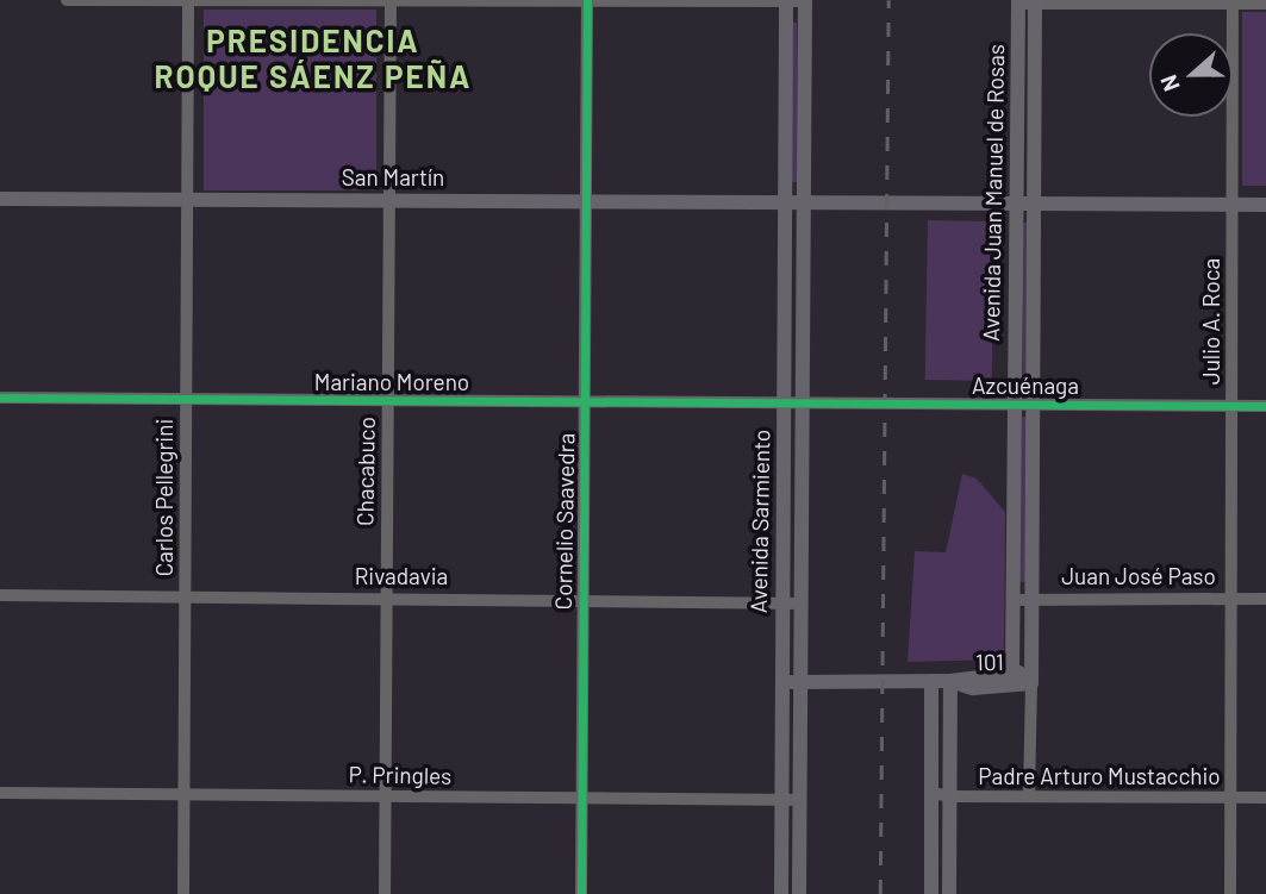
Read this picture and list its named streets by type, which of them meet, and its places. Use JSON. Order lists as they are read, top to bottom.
{
  "streets": {
    "main road": [
      "San Martín",
      "Avenida Juan Manuel de Rosas",
      "Avenida Sarmiento",
      "101"
    ],
    "street": [
      "Julio A. Roca",
      "Mariano Moreno",
      "Azcuénaga",
      "Chacabuco",
      "Carlos Pellegrini",
      "Cornelio Saavedra",
      "Rivadavia",
      "Juan José Paso",
      "P. Pringles",
      "Padre Arturo Mustacchio"
    ]
  },
  "crossings": [
    ["San Martín", "Avenida Juan Manuel de Rosas"],
    ["San Martín", "Julio A. Roca"],
    ["San Martín", "Chacabuco"],
    ["San Martín", "Carlos Pellegrini"],
    ["San Martín", "Cornelio Saavedra"],
    ["San Martín", "Avenida Sarmiento"],
    ["Avenida Juan Manuel de Rosas", "Azcuénaga"],
    ["Avenida Juan Manuel de Rosas", "Juan José Paso"],
    ["Avenida Juan Manuel de Rosas", "101"],
    ["Julio A. Roca", "Azcuénaga"],
    ["Julio A. Roca", "Juan José Paso"],
    ["Julio A. Roca", "Padre Arturo Mustacchio"],
    ["Mariano Moreno", "Azcuénaga"],
    ["Mariano Moreno", "Chacabuco"],
    ["Mariano Moreno", "Carlos Pellegrini"],
    ["Mariano Moreno", "Cornelio Saavedra"],
    ["Mariano Moreno", "Avenida Sarmiento"],
    ["Azcuénaga", "Avenida Sarmiento"],
    ["Chacabuco", "Rivadavia"],
    ["Chacabuco", "P. Pringles"],
    ["Carlos Pellegrini", "Rivadavia"],
    ["Carlos Pellegrini", "P. Pringles"],
    ["Cornelio Saavedra", "Rivadavia"],
    ["Cornelio Saavedra", "P. Pringles"],
    ["Avenida Sarmiento", "Rivadavia"],
    ["Avenida Sarmiento", "P. Pringles"]
  ],
  "districts": ["PRESIDENCIA ROQUE SÁENZ PEÑA"],
  "north": "left"
}
